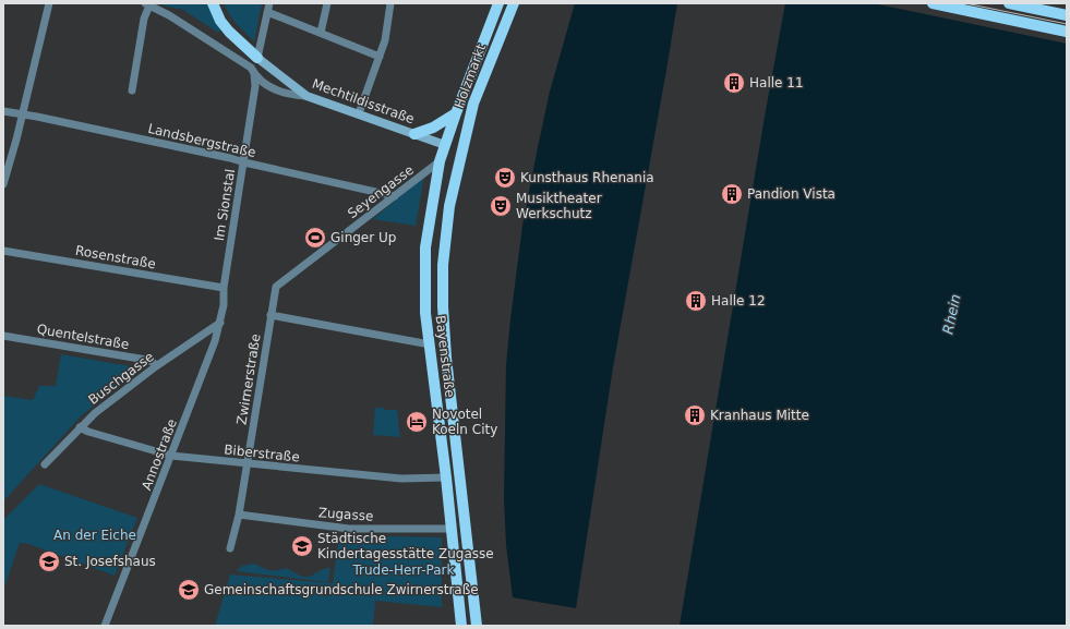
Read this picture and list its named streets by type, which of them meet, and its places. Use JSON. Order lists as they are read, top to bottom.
{
  "streets": {
    "main road": ["Holzmarkt", "Bayenstraße"],
    "street": [
      "Mechtildisstraße",
      "Landsbergstraße",
      "Seyengasse",
      "Im Sionstal",
      "Rosenstraße",
      "Quentelstraße",
      "Buschgasse",
      "Zwirnerstraße",
      "Biberstraße",
      "Annostraße",
      "Zugasse"
    ]
  },
  "crossings": [
    ["Holzmarkt", "Mechtildisstraße"],
    ["Holzmarkt", "Bayenstraße"],
    ["Mechtildisstraße", "Bayenstraße"],
    ["Landsbergstraße", "Seyengasse"],
    ["Landsbergstraße", "Im Sionstal"],
    ["Seyengasse", "Bayenstraße"],
    ["Seyengasse", "Zwirnerstraße"],
    ["Im Sionstal", "Rosenstraße"],
    ["Im Sionstal", "Annostraße"],
    ["Rosenstraße", "Annostraße"],
    ["Quentelstraße", "Buschgasse"],
    ["Bayenstraße", "Biberstraße"],
    ["Bayenstraße", "Zugasse"],
    ["Buschgasse", "Biberstraße"],
    ["Buschgasse", "Annostraße"],
    ["Zwirnerstraße", "Biberstraße"],
    ["Zwirnerstraße", "Zugasse"],
    ["Biberstraße", "Annostraße"]
  ],
  "water": ["Rhein"],
  "parks": ["An der Eiche", "Trude-Herr-Park"],
  "places": {
    "building": [
      "Halle 11",
      "Pandion Vista",
      "Halle 12",
      "Kranhaus Mitte"
    ],
    "theatre": ["Kunsthaus Rhenania", "Musiktheater Werkschutz"],
    "sports": ["Ginger Up"],
    "hotel": ["Novotel Koeln City"],
    "school or university": ["Städtische Kindertagesstätte Zugasse", "St. Josefshaus", "Gemeinschaftsgrundschule Zwirnerstraße"]
  }
}
